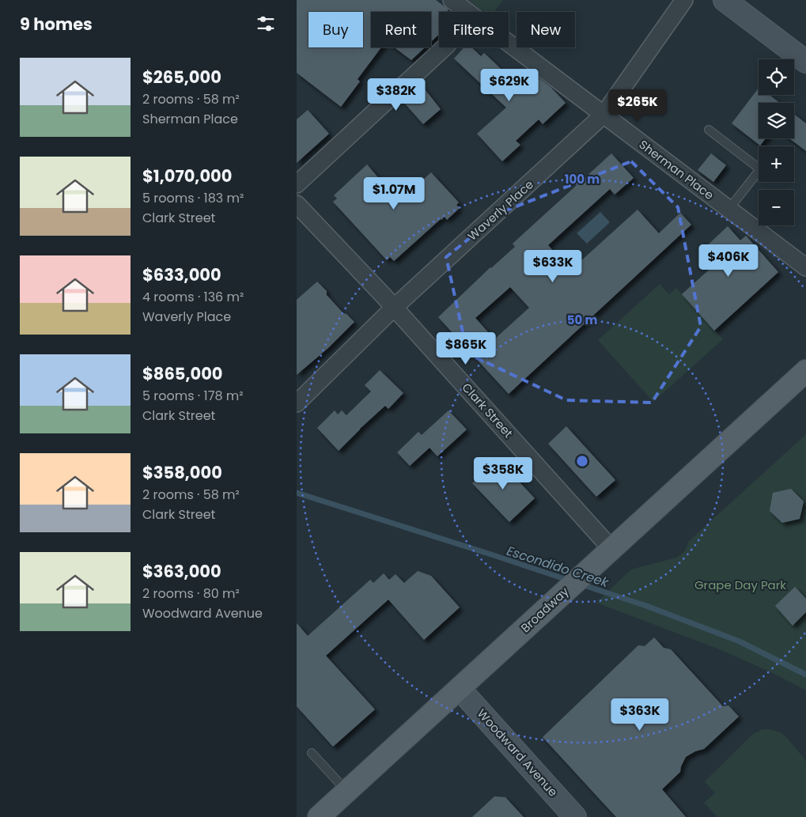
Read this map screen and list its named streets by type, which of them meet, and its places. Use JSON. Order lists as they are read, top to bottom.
{
  "streets": {
    "main road": ["Broadway"],
    "street": [
      "Sherman Place",
      "Waverly Place",
      "Clark Street",
      "Woodward Avenue"
    ]
  },
  "crossings": [
    ["Sherman Place", "Waverly Place"],
    ["Waverly Place", "Clark Street"],
    ["Clark Street", "Broadway"],
    ["Broadway", "Woodward Avenue"]
  ],
  "water": ["Escondido Creek"],
  "parks": ["Grape Day Park"],
  "page": {
    "heading": "9 homes",
    "chip": [
      "Buy",
      "Rent",
      "Filters",
      "New"
    ],
    "list": [
      {
        "name": "$265,000",
        "note": "2 rooms · 58 m² · Sherman Place"
      },
      {
        "name": "$1,070,000",
        "note": "5 rooms · 183 m² · Clark Street"
      },
      {
        "name": "$633,000",
        "note": "4 rooms · 136 m² · Waverly Place"
      },
      {
        "name": "$865,000",
        "note": "5 rooms · 178 m² · Clark Street"
      },
      {
        "name": "$358,000",
        "note": "2 rooms · 58 m² · Clark Street"
      },
      {
        "name": "$363,000",
        "note": "2 rooms · 80 m² · Woodward Avenue"
      }
    ],
    "map_buttons": ["+", "−"],
    "price": [
      "$629K",
      "$382K",
      "$265K",
      "$1.07M",
      "$406K",
      "$633K",
      "$865K",
      "$358K",
      "$363K"
    ]
  },
  "rings": ["100 m", "50 m"]
}
